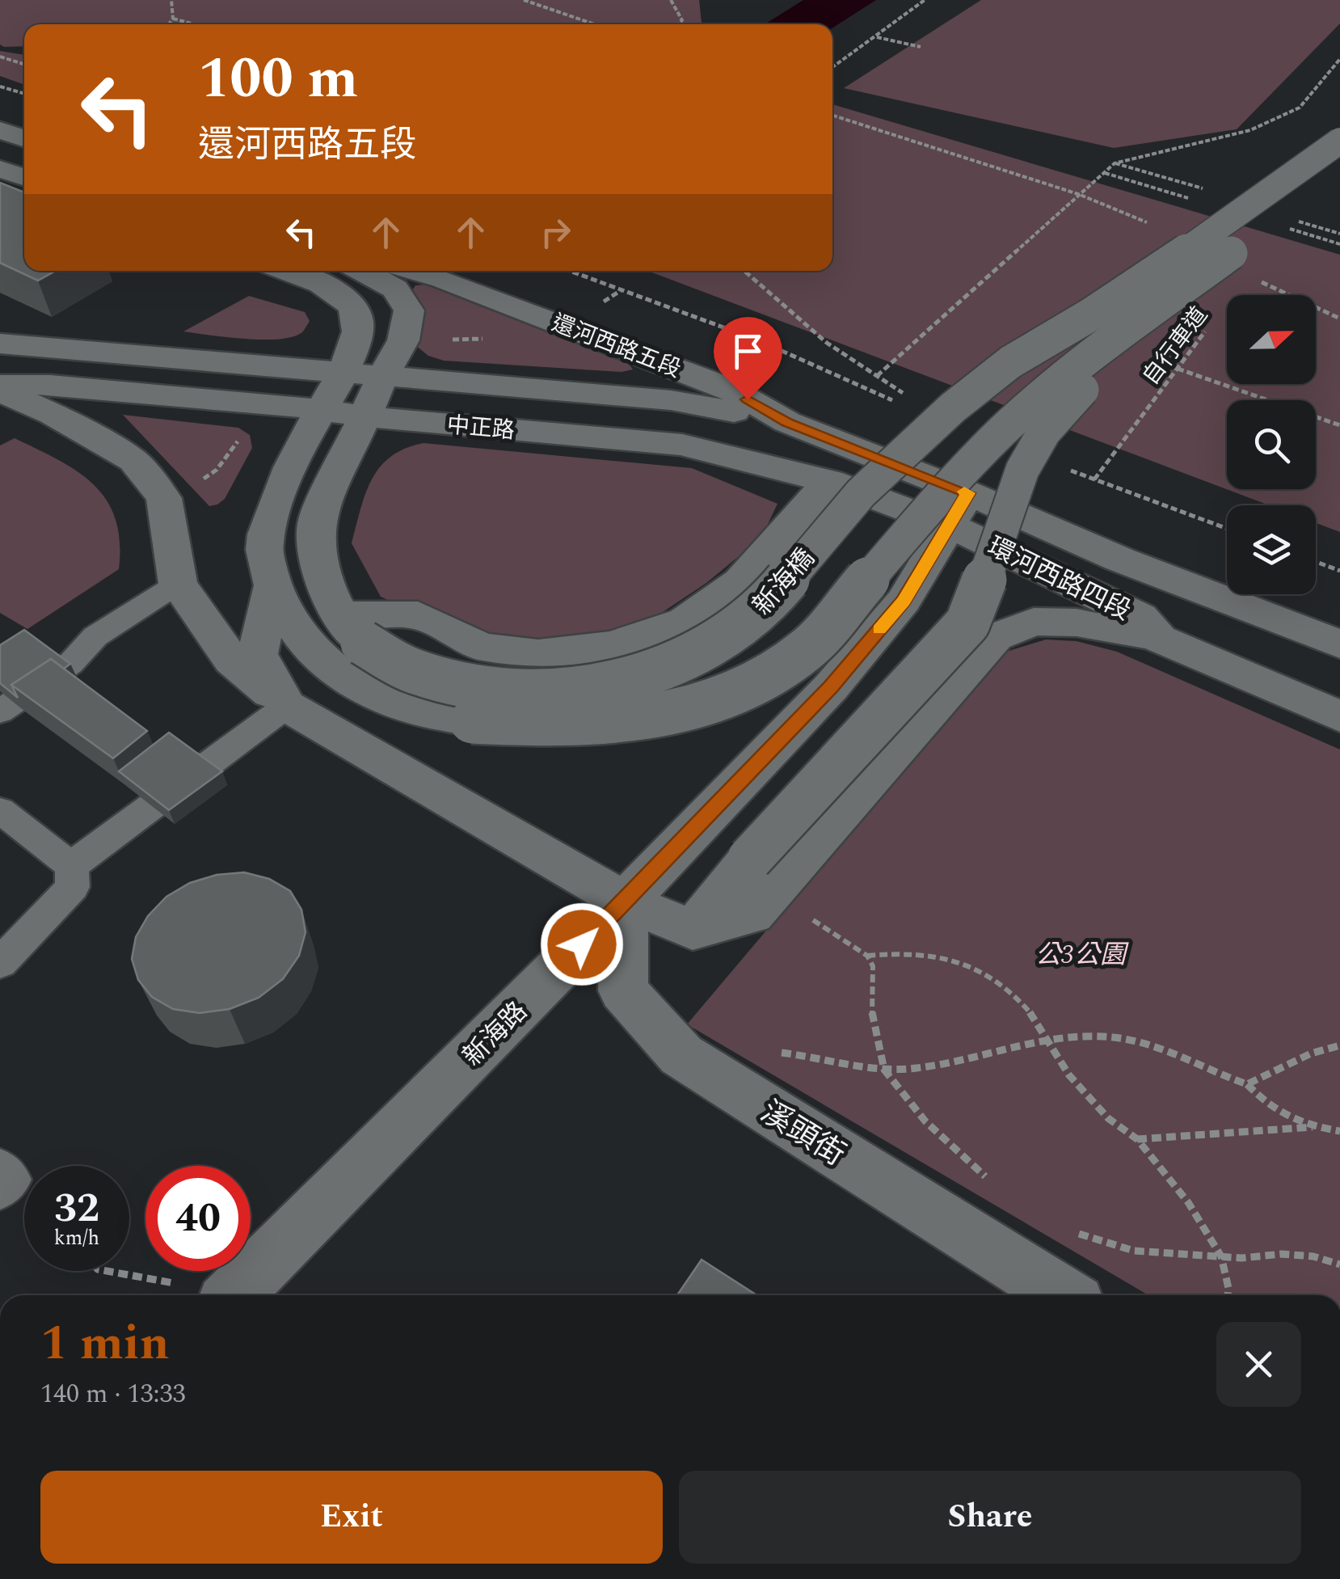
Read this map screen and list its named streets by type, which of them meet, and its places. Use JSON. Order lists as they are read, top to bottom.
{
  "streets": {
    "main road": [
      "還河西路五段",
      "中正路",
      "環河西路四段",
      "新海橋",
      "新海路",
      "溪頭街"
    ],
    "path": ["自行車道"]
  },
  "crossings": [
    ["還河西路五段", "中正路"],
    ["還河西路五段", "環河西路四段"],
    ["還河西路五段", "新海路"],
    ["中正路", "環河西路四段"],
    ["中正路", "新海路"],
    ["環河西路四段", "新海路"],
    ["新海路", "溪頭街"]
  ],
  "parks": ["公3公園"],
  "north": "right",
  "page": {
    "turn": ["100 m", "還河西路五段"],
    "speed": "32 km/h",
    "limit": "40",
    "heading": ["1 min", "140 m · 13:33"],
    "buttons": ["Exit", "Share"]
  }
}
